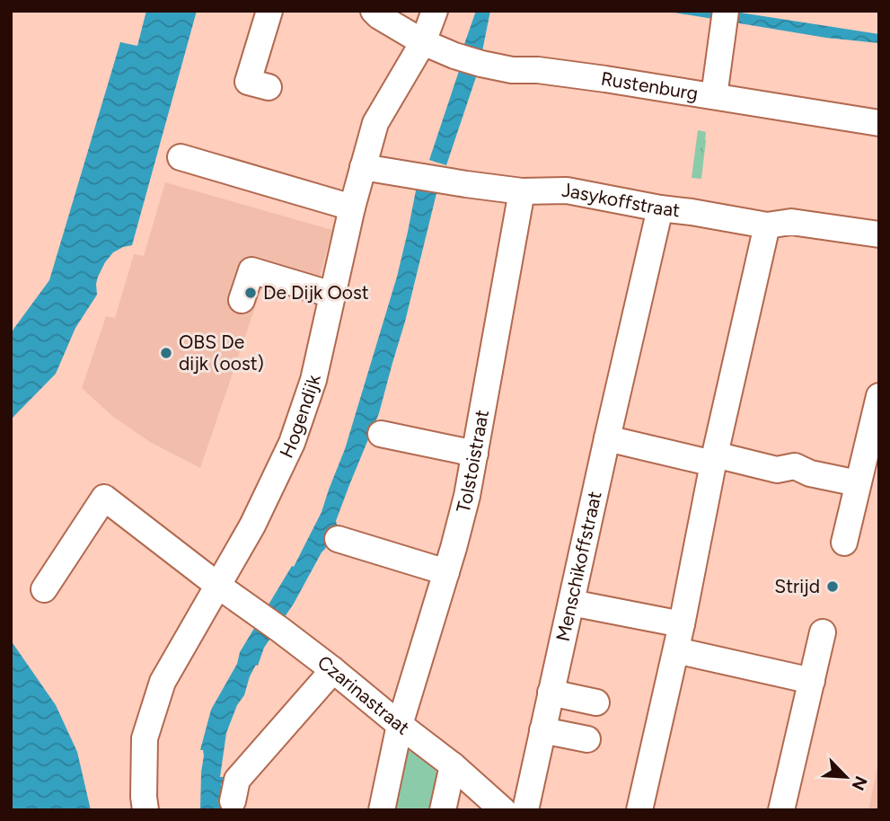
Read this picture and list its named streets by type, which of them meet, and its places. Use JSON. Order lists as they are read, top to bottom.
{
  "streets": {
    "street": [
      "Rustenburg",
      "Jasykoffstraat",
      "Hogendijk",
      "Tolstoistraat",
      "Menschikoffstraat",
      "Czarinastraat"
    ]
  },
  "crossings": [
    ["Rustenburg", "Hogendijk"],
    ["Jasykoffstraat", "Hogendijk"],
    ["Jasykoffstraat", "Tolstoistraat"],
    ["Jasykoffstraat", "Menschikoffstraat"],
    ["Hogendijk", "Czarinastraat"],
    ["Tolstoistraat", "Czarinastraat"]
  ],
  "places": ["De Dijk Oost", "OBS De dijk (oost)", "Strijd"],
  "north": "bottom right"
}
